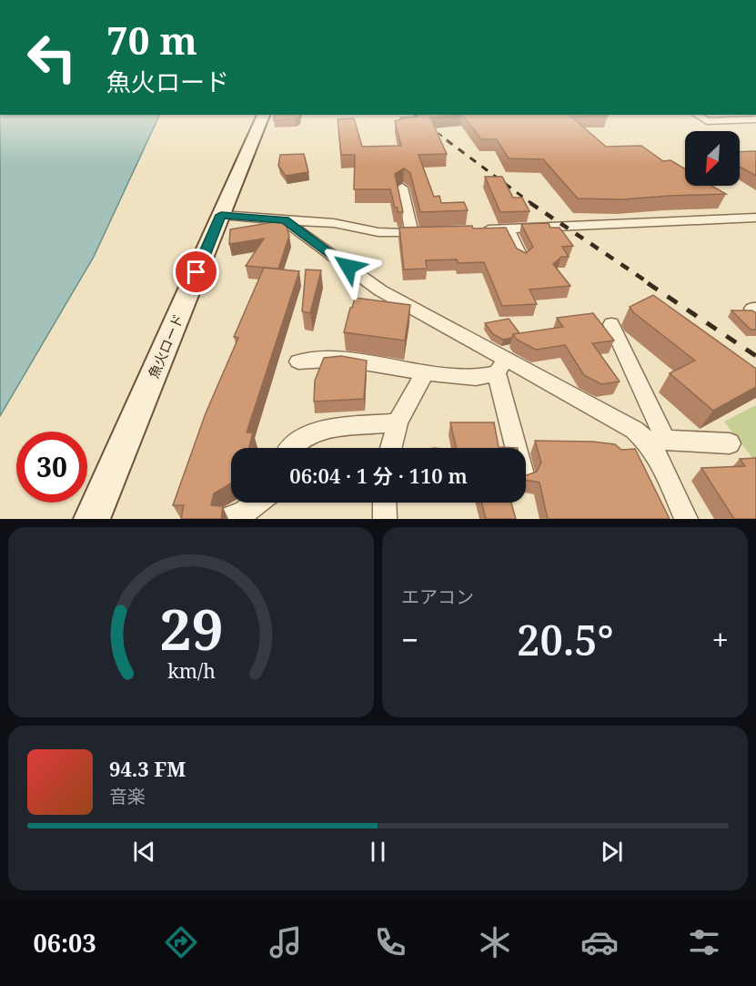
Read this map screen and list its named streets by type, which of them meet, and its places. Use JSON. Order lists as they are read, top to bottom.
{
  "streets": {
    "street": ["魚火ロード"]
  },
  "north": "bottom left",
  "page": {
    "turn": ["70 m", "魚火ロード"],
    "limit": "30",
    "trip": "06:04 · 1 分 · 110 m",
    "tile": "エアコン",
    "heat": ["−", "20.5°", "+"],
    "song": ["94.3 FM", "音楽"],
    "tabs": "06:03",
    "gauge": ["29", "km/h"]
  }
}
